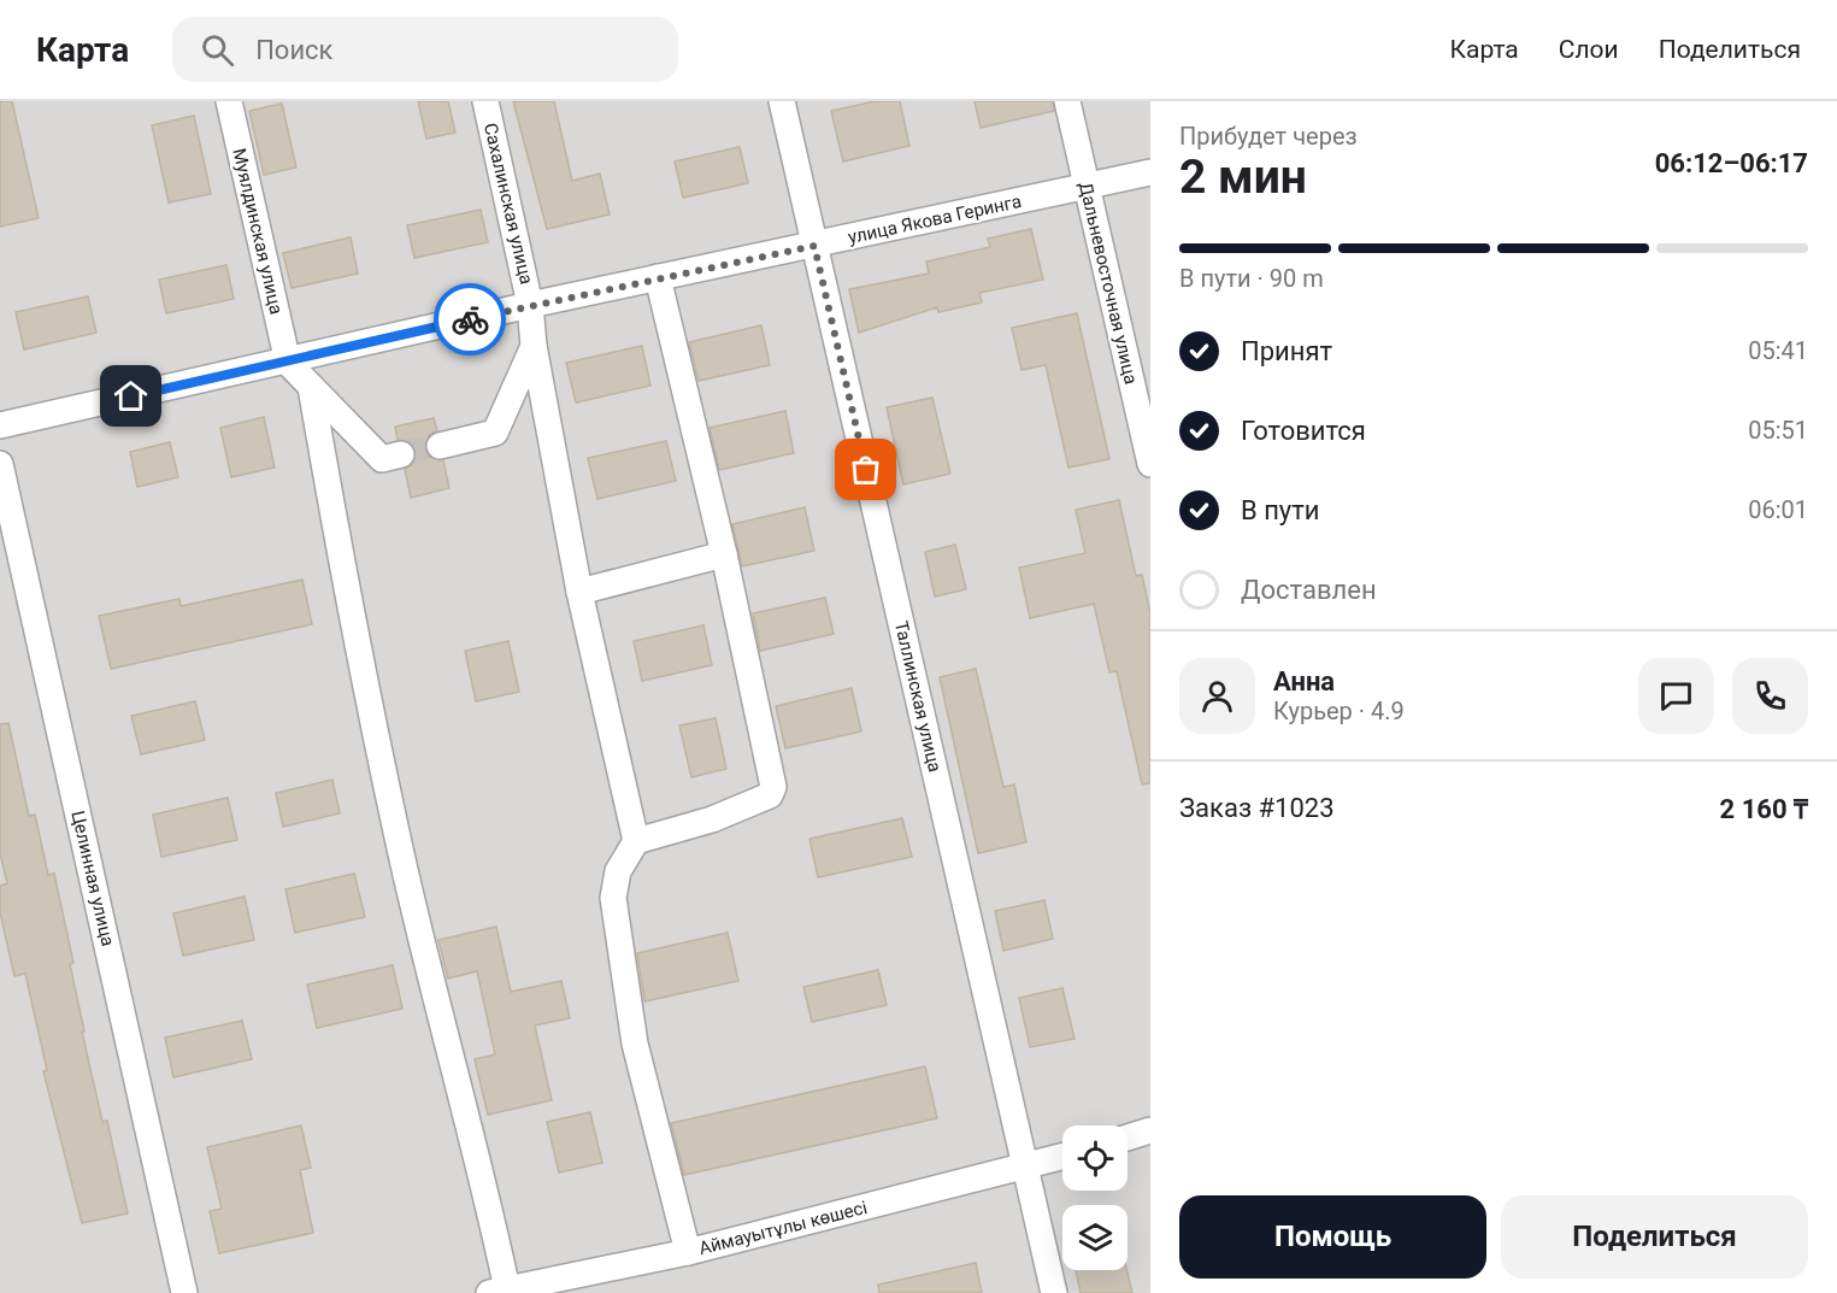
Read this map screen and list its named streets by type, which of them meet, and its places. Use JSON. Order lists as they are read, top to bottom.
{
  "streets": {
    "street": [
      "Сахалинская улица",
      "улица Якова Геринга",
      "Муялдинская улица",
      "Дальневосточная улица",
      "Таллинская улица",
      "Целинная улица",
      "Аймауытұлы көшесі"
    ]
  },
  "crossings": [
    ["Сахалинская улица", "улица Якова Геринга"],
    ["улица Якова Геринга", "Муялдинская улица"],
    ["улица Якова Геринга", "Дальневосточная улица"],
    ["улица Якова Геринга", "Таллинская улица"],
    ["Таллинская улица", "Аймауытұлы көшесі"]
  ],
  "page": {
    "header": "Карта",
    "search": "Поиск",
    "nav": ["Карта", "Слои", "Поделиться"],
    "heading": ["2 мин", "Прибудет через", "06:12–06:17"],
    "panel": [
      "Анна",
      "Курьер · 4.9",
      "Заказ #1023",
      "2 160 ₸"
    ],
    "bar": "В пути · 90 m",
    "list": [
      ["Принят", "05:41"],
      ["Готовится", "05:51"],
      ["В пути", "06:01"],
      "Доставлен"
    ],
    "buttons": ["Помощь", "Поделиться"]
  }
}
